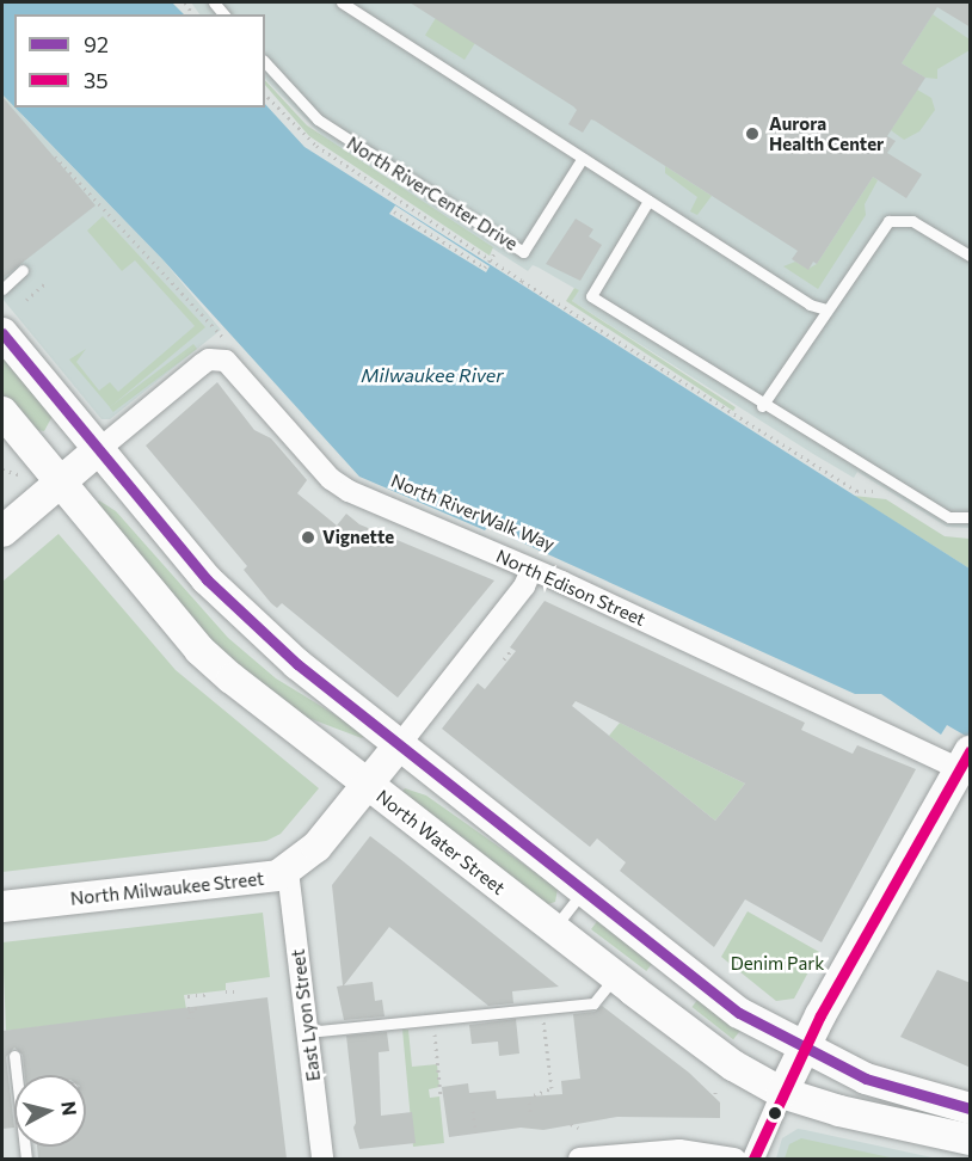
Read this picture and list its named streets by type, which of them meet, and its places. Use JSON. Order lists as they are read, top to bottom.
{
  "streets": {
    "main road": ["North Water Street", "North Milwaukee Street"],
    "street": ["North Edison Street", "East Lyon Street"],
    "lane": ["North RiverCenter Drive"]
  },
  "crossings": [
    ["North Edison Street", "North Water Street"],
    ["North Edison Street", "North Milwaukee Street"],
    ["North Water Street", "North Milwaukee Street"],
    ["North Milwaukee Street", "East Lyon Street"]
  ],
  "water": ["Milwaukee River"],
  "parks": ["Denim Park"],
  "places": ["Aurora Health Center", "Vignette"],
  "lines": ["transit line 92", "transit line 35"],
  "legend": ["92", "35"],
  "north": "right"
}
